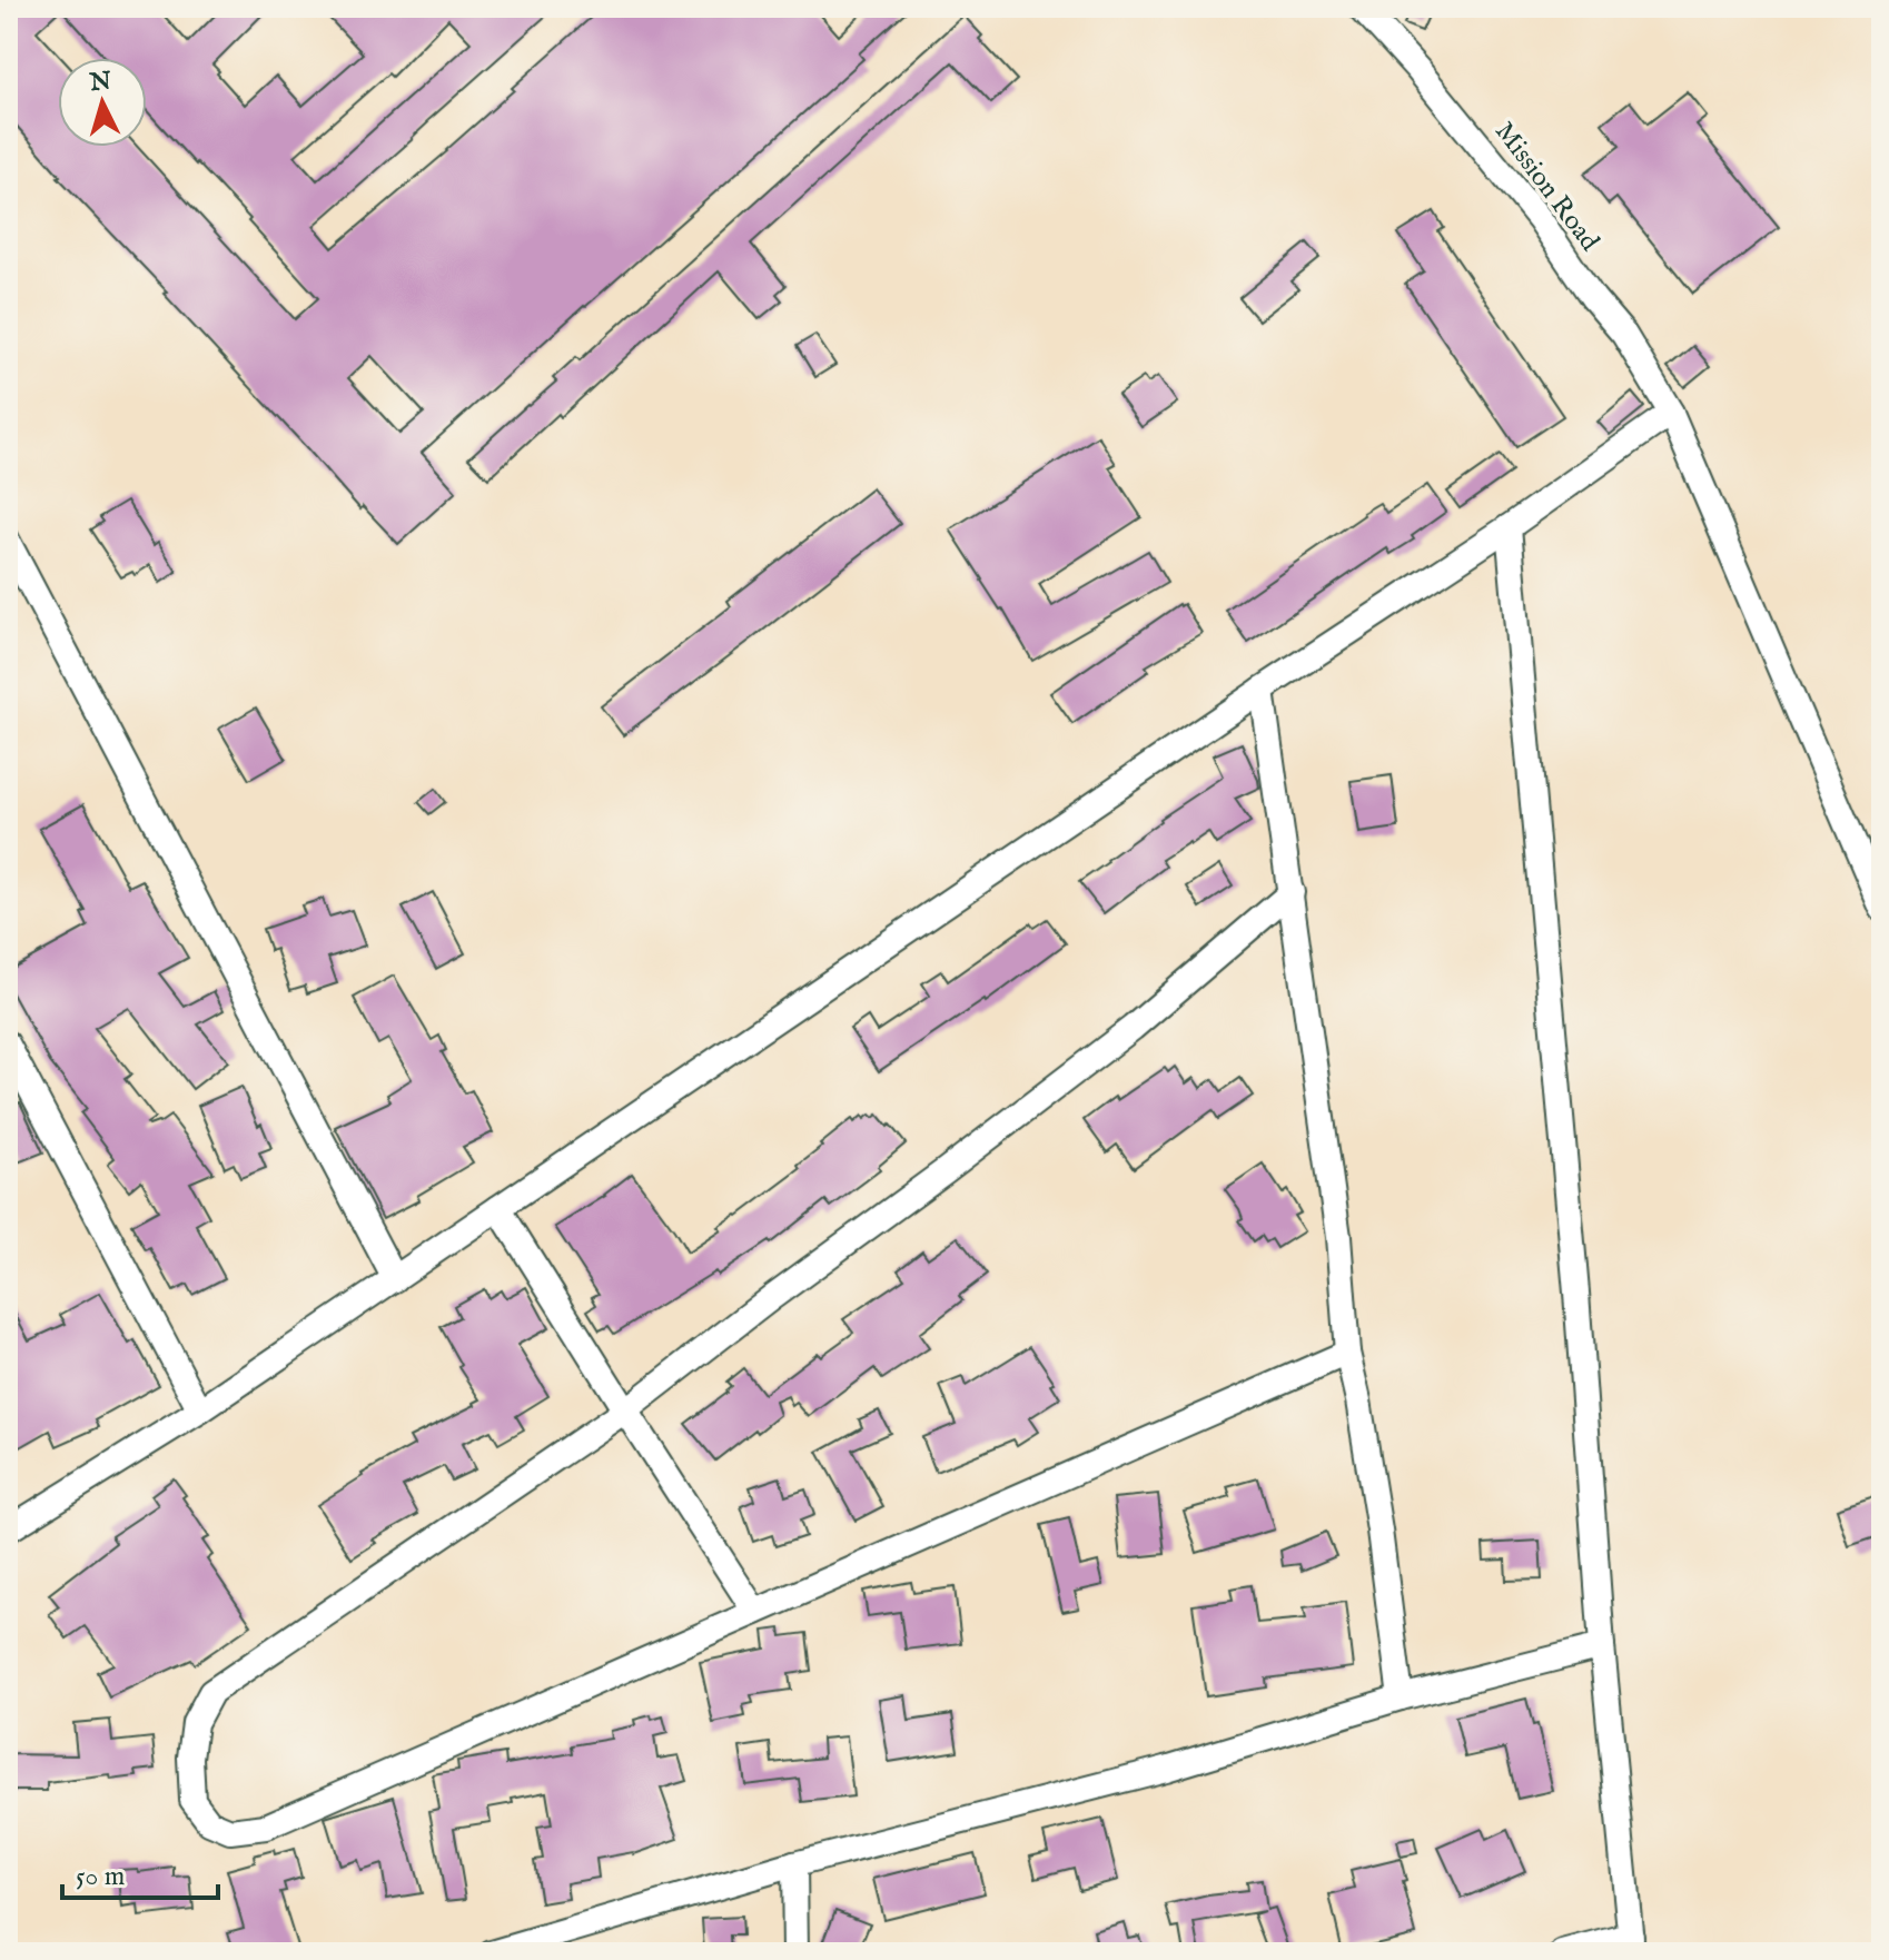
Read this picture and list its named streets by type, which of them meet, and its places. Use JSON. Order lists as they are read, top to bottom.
{
  "streets": {
    "street": ["Mission Road"]
  },
  "scale_bar": "50 m",
  "north": "top"
}
